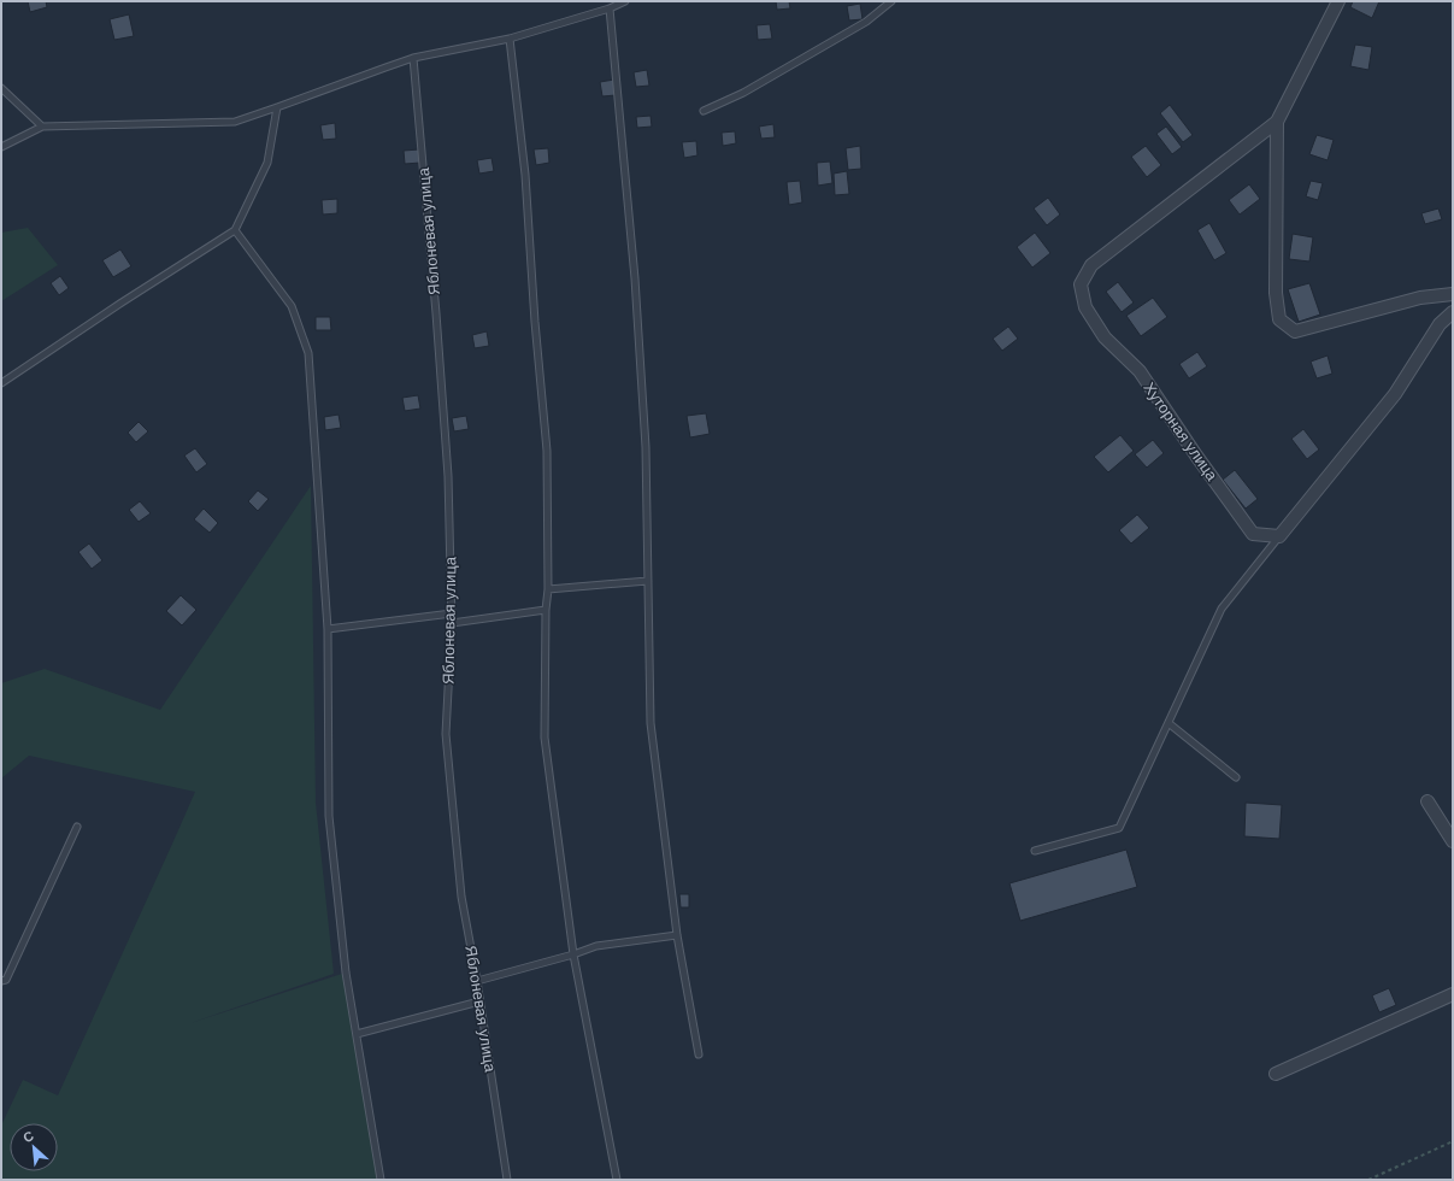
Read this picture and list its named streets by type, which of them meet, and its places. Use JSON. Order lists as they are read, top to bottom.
{
  "streets": {
    "street": ["Хуторная улица"],
    "lane": ["Яблоневая улица"]
  },
  "north": "top left"
}
